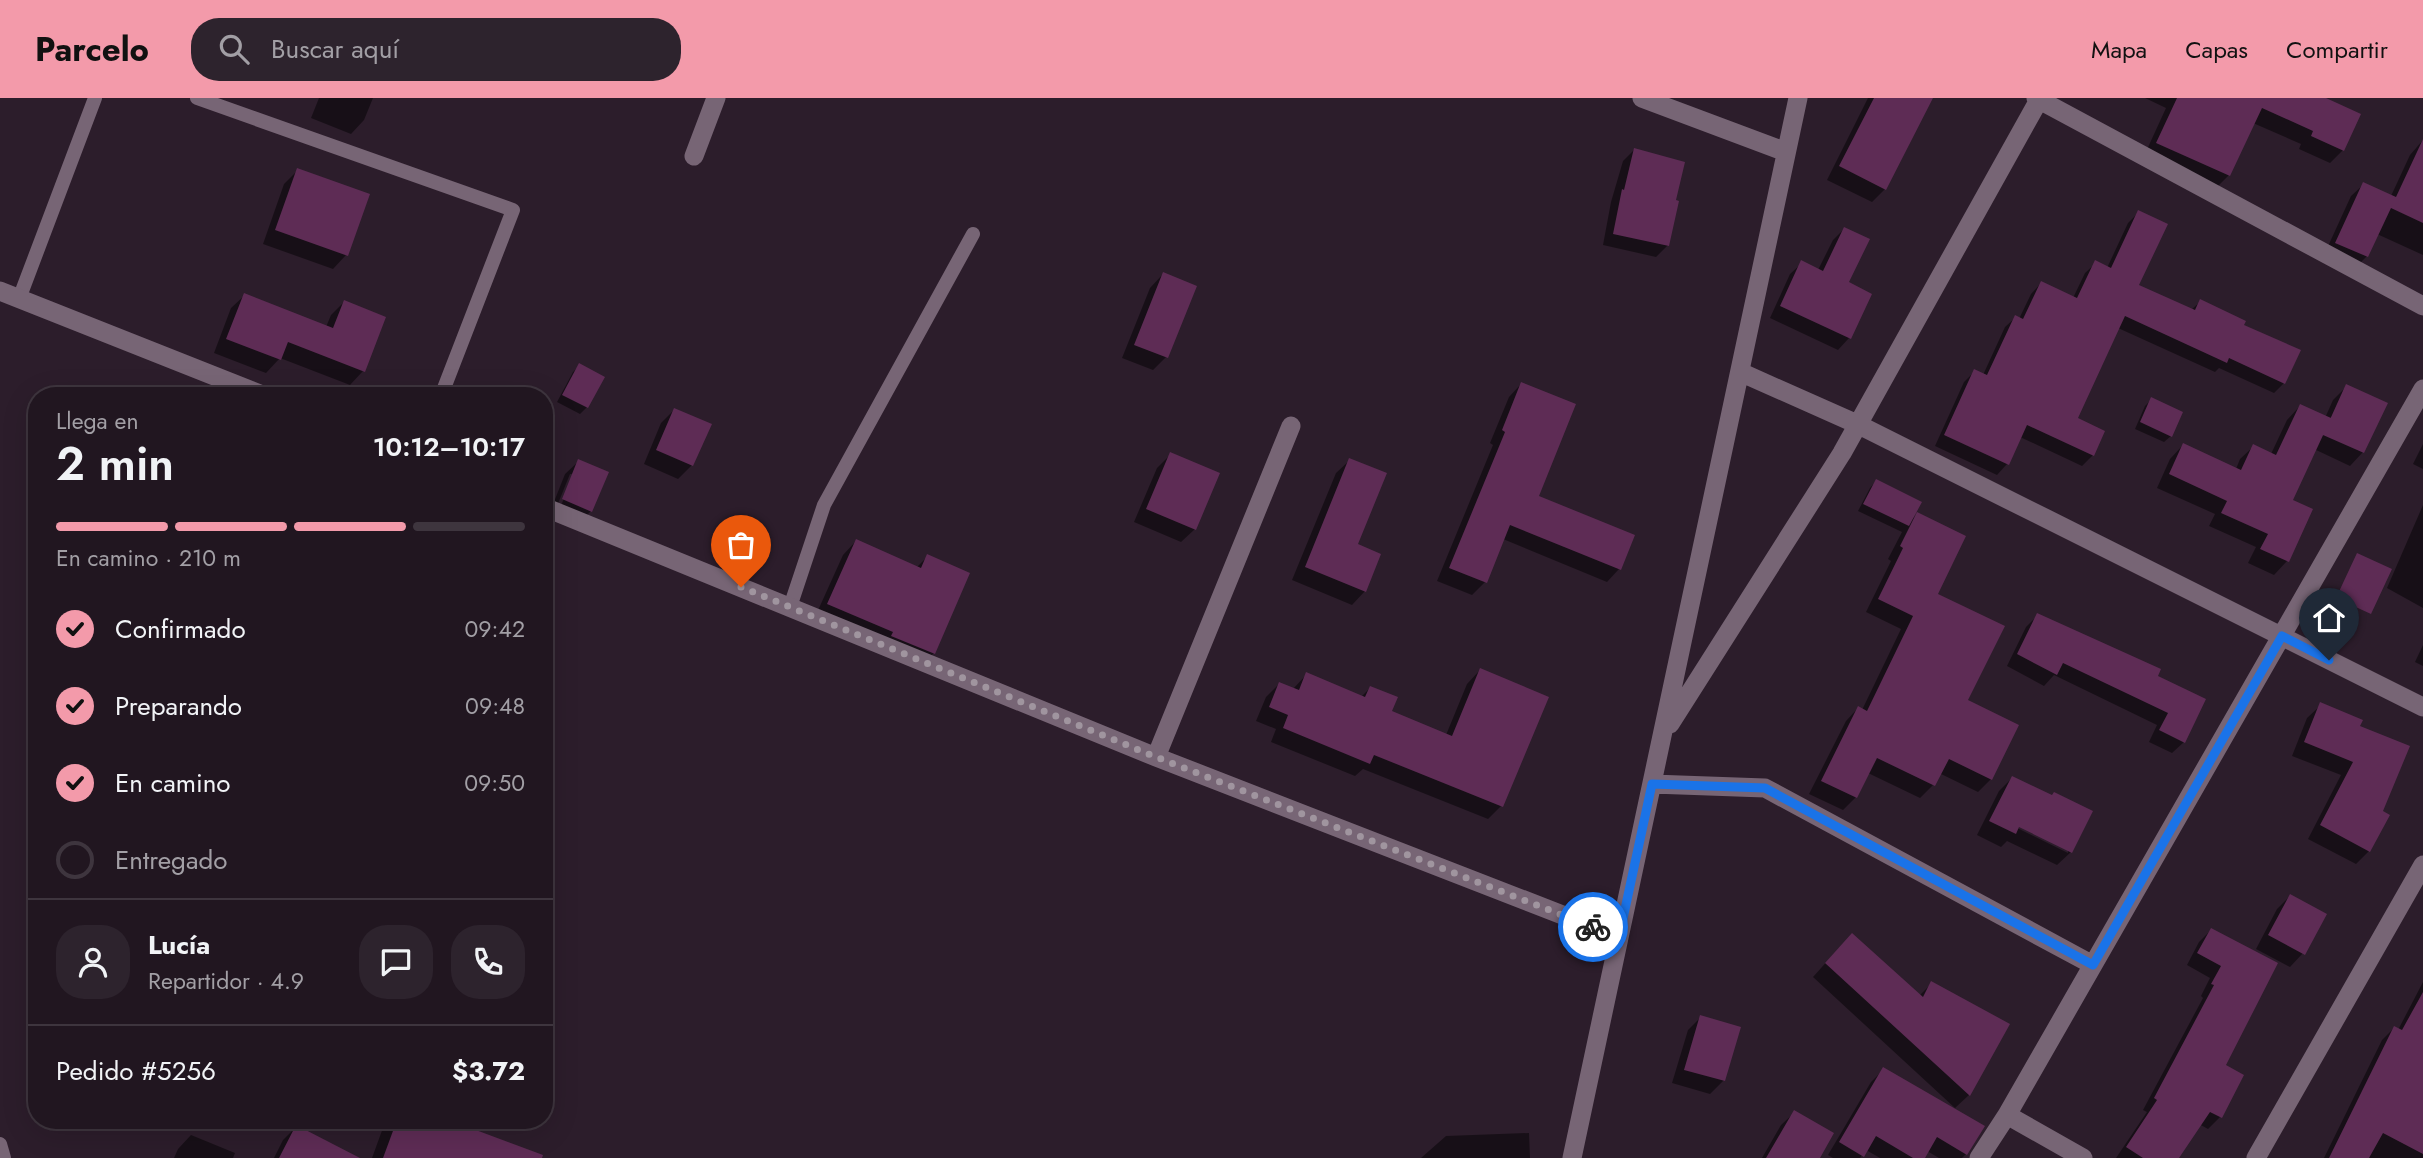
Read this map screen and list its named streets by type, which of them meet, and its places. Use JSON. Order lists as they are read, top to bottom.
{
  "page": {
    "header": "Parcelo",
    "search": "Buscar aquí",
    "nav": ["Mapa", "Capas", "Compartir"],
    "heading": ["2 min", "Llega en", "10:12–10:17"],
    "panel": [
      "Lucía",
      "Repartidor · 4.9",
      "Pedido #5256",
      "$3.72"
    ],
    "bar": "En camino · 210 m",
    "list": [
      ["Confirmado", "09:42"],
      ["Preparando", "09:48"],
      ["En camino", "09:50"],
      "Entregado"
    ]
  }
}
